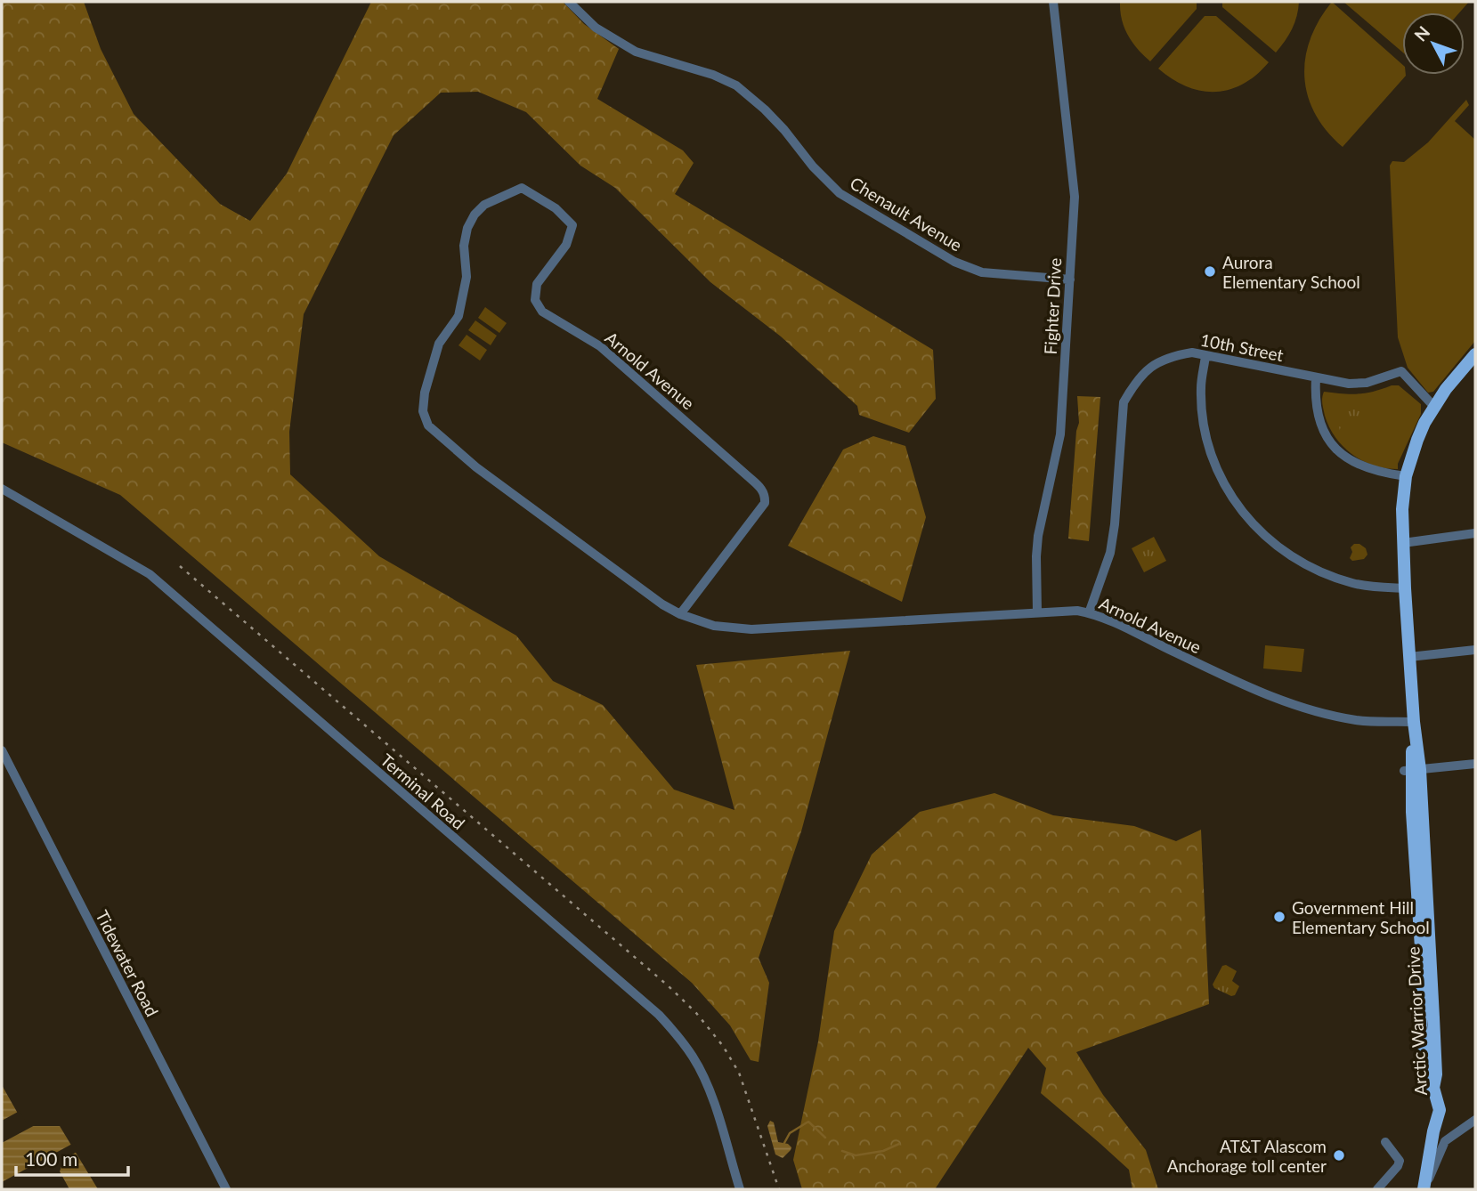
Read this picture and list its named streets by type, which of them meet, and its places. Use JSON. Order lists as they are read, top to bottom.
{
  "streets": {
    "main road": ["Arctic Warrior Drive"],
    "street": [
      "Chenault Avenue",
      "Fighter Drive",
      "10th Street",
      "Arnold Avenue",
      "Terminal Road",
      "Tidewater Road"
    ]
  },
  "crossings": [
    ["Chenault Avenue", "Fighter Drive"],
    ["Fighter Drive", "Arnold Avenue"],
    ["10th Street", "Arnold Avenue"],
    ["10th Street", "Arctic Warrior Drive"],
    ["Arnold Avenue", "Arctic Warrior Drive"]
  ],
  "places": ["Aurora Elementary School", "Government Hill Elementary School", "AT&T Alascom Anchorage toll center"],
  "scale_bar": "100 m",
  "north": "top left"
}
